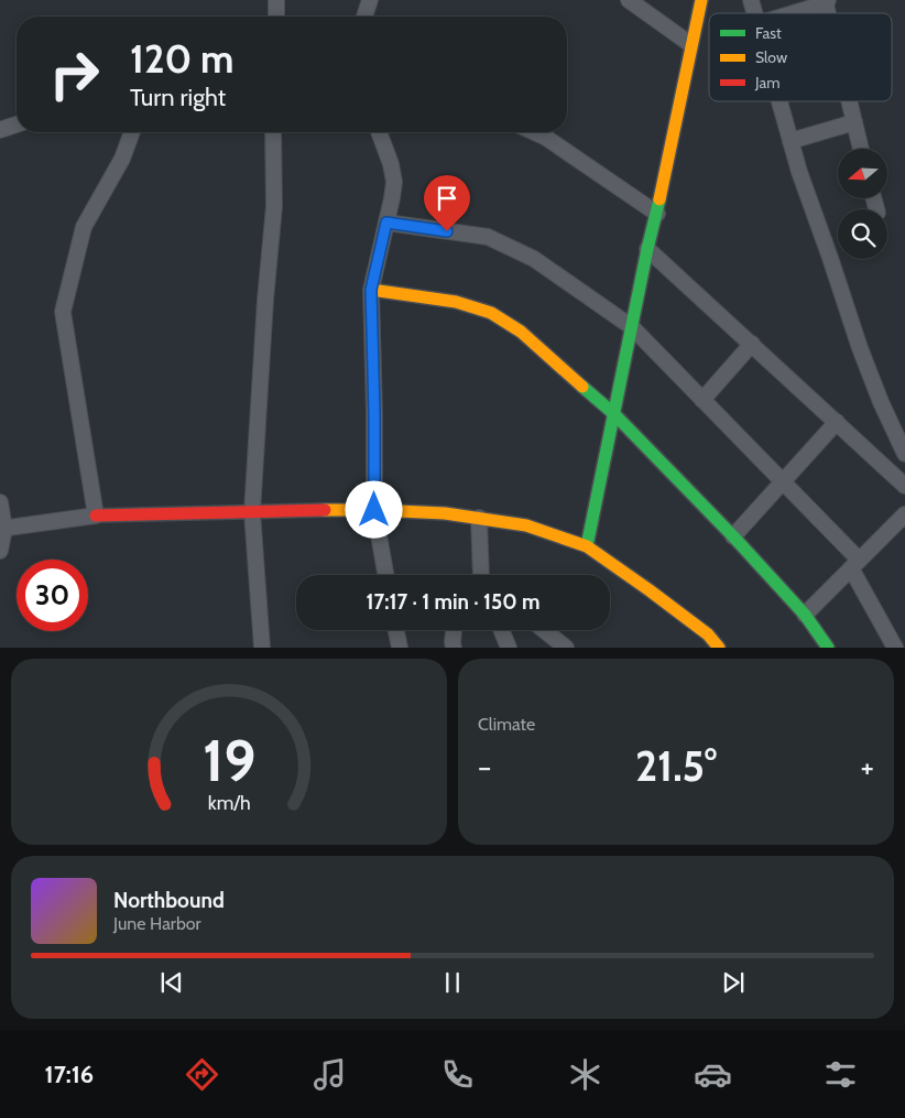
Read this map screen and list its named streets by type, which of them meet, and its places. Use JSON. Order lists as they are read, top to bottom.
{
  "legend": ["Fast", "Slow", "Jam"],
  "north": "left",
  "page": {
    "turn": ["120 m", "Turn right"],
    "limit": "30",
    "trip": "17:17 · 1 min · 150 m",
    "tile": "Climate",
    "heat": ["−", "21.5°", "+"],
    "song": ["Northbound", "June Harbor"],
    "tabs": "17:16",
    "gauge": ["19", "km/h"]
  }
}
